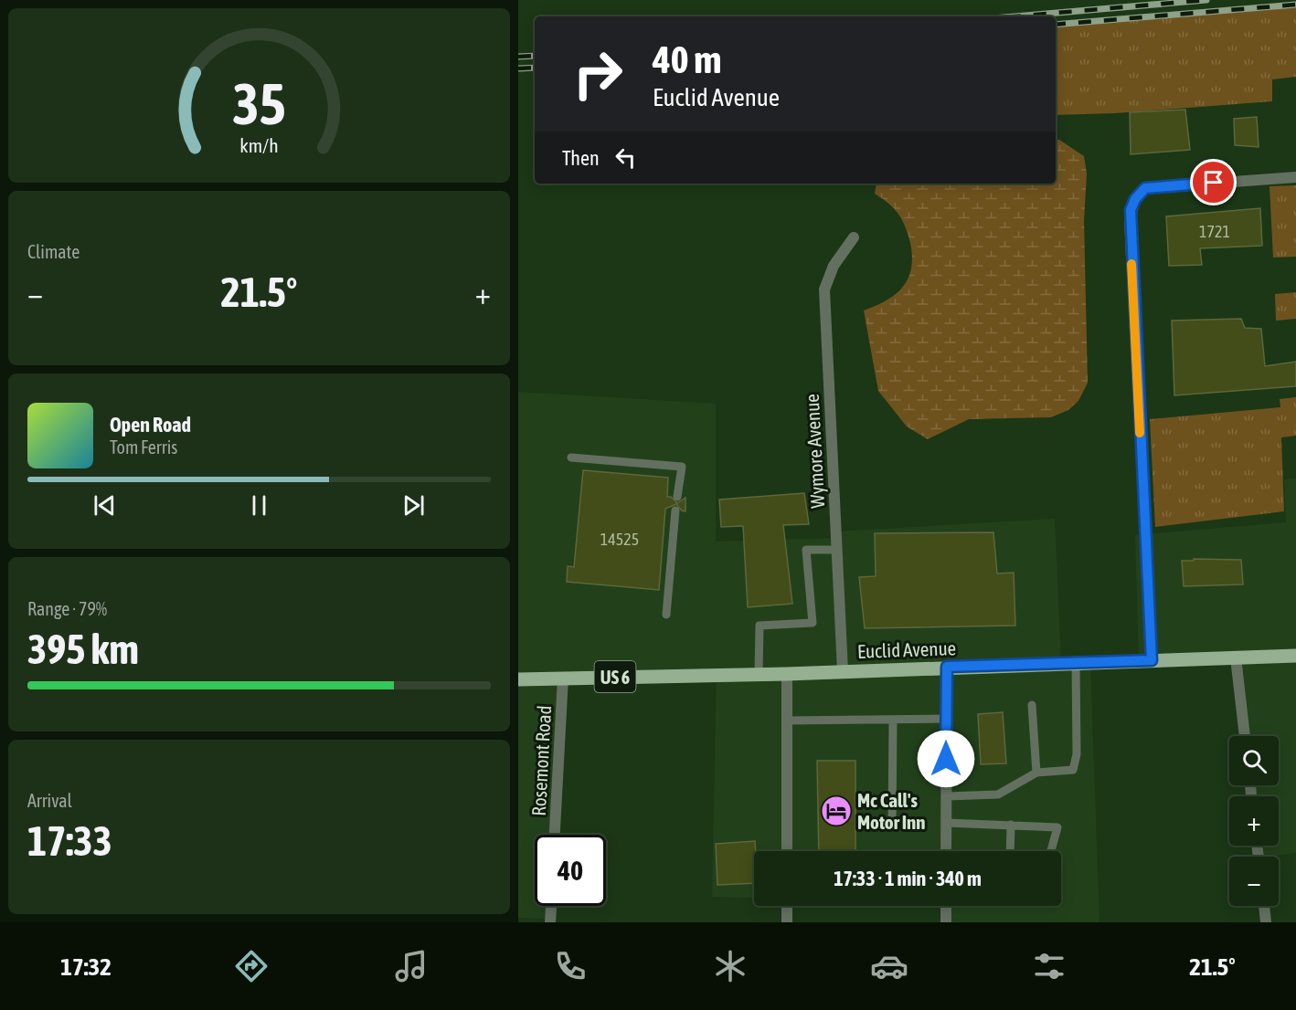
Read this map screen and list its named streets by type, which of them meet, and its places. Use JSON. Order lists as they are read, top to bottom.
{
  "streets": {
    "main road": ["Euclid Avenue", "US 6"],
    "street": ["Wymore Avenue", "Rosemont Road"]
  },
  "crossings": [
    ["Wymore Avenue", "Euclid Avenue"],
    ["Euclid Avenue", "Rosemont Road"]
  ],
  "places": {
    "hotel": ["Mc Call's Motor Inn"]
  },
  "house_numbers": ["1721", "14525"],
  "page": {
    "turn": ["40 m", "Euclid Avenue"],
    "then": "Then",
    "tile": [
      "Climate",
      ["Range · 79%", "395 km"],
      ["Arrival", "17:33"]
    ],
    "heat": ["−", "21.5°", "+"],
    "song": ["Open Road", "Tom Ferris"],
    "map_buttons": ["+", "−"],
    "limit": "40",
    "trip": "17:33 · 1 min · 340 m",
    "tabs": ["17:32", "21.5°"],
    "gauge": ["35", "km/h"]
  }
}
